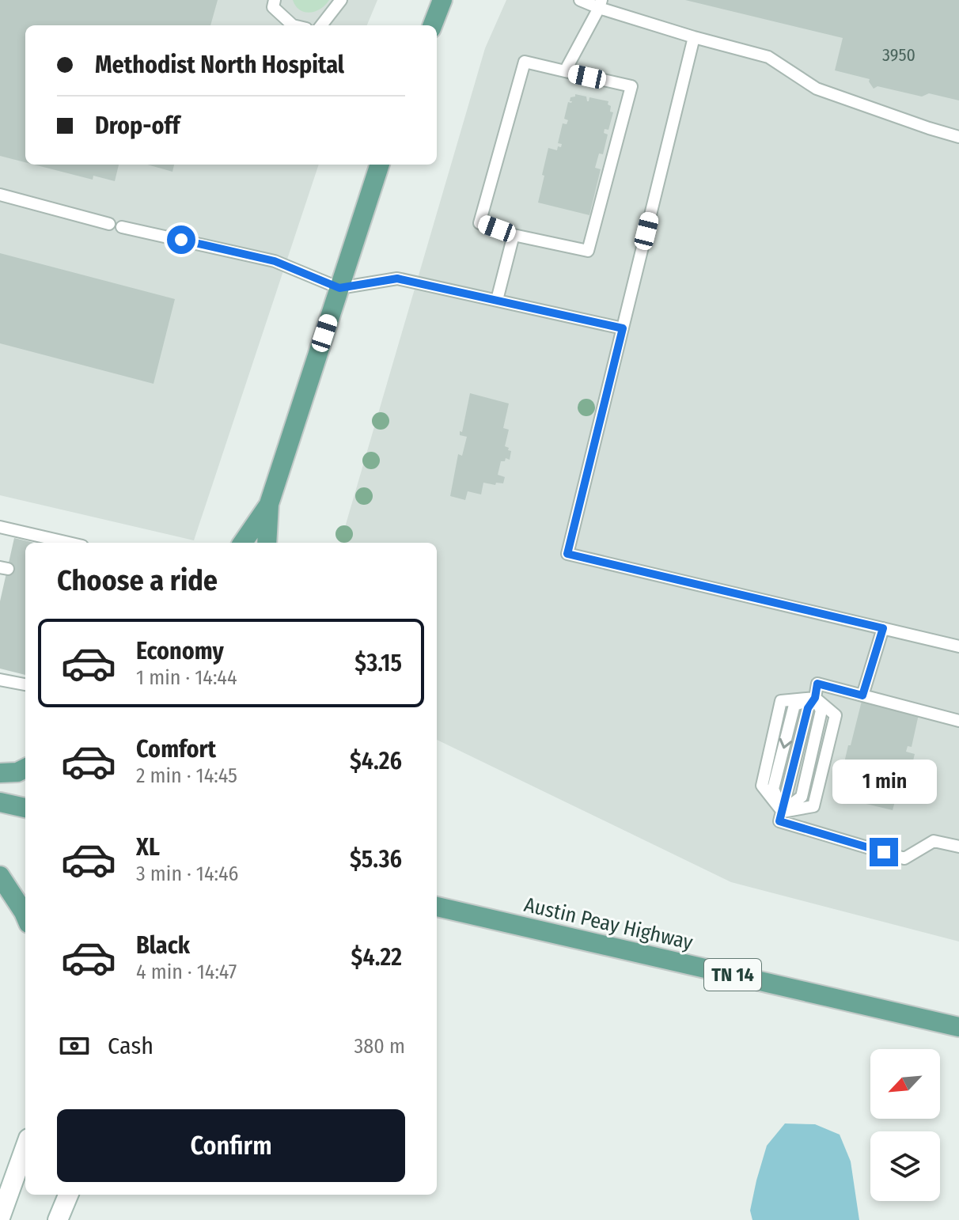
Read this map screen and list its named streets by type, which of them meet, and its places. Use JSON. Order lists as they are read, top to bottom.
{
  "streets": {
    "main road": ["Austin Peay Highway", "TN 14"]
  },
  "house_numbers": ["3950"],
  "north": "bottom left",
  "page": {
    "banner": ["Methodist North Hospital", "Drop-off"],
    "heading": "Choose a ride",
    "list": [
      {
        "name": "Economy",
        "note": "1 min · 14:44",
        "value": "$3.15"
      },
      {
        "name": "Comfort",
        "note": "2 min · 14:45",
        "value": "$4.26"
      },
      {
        "name": "XL",
        "note": "3 min · 14:46",
        "value": "$5.36"
      },
      {
        "name": "Black",
        "note": "4 min · 14:47",
        "value": "$4.22"
      }
    ],
    "bubble": "1 min",
    "pay": ["Cash", "380 m"],
    "buttons": "Confirm"
  }
}
